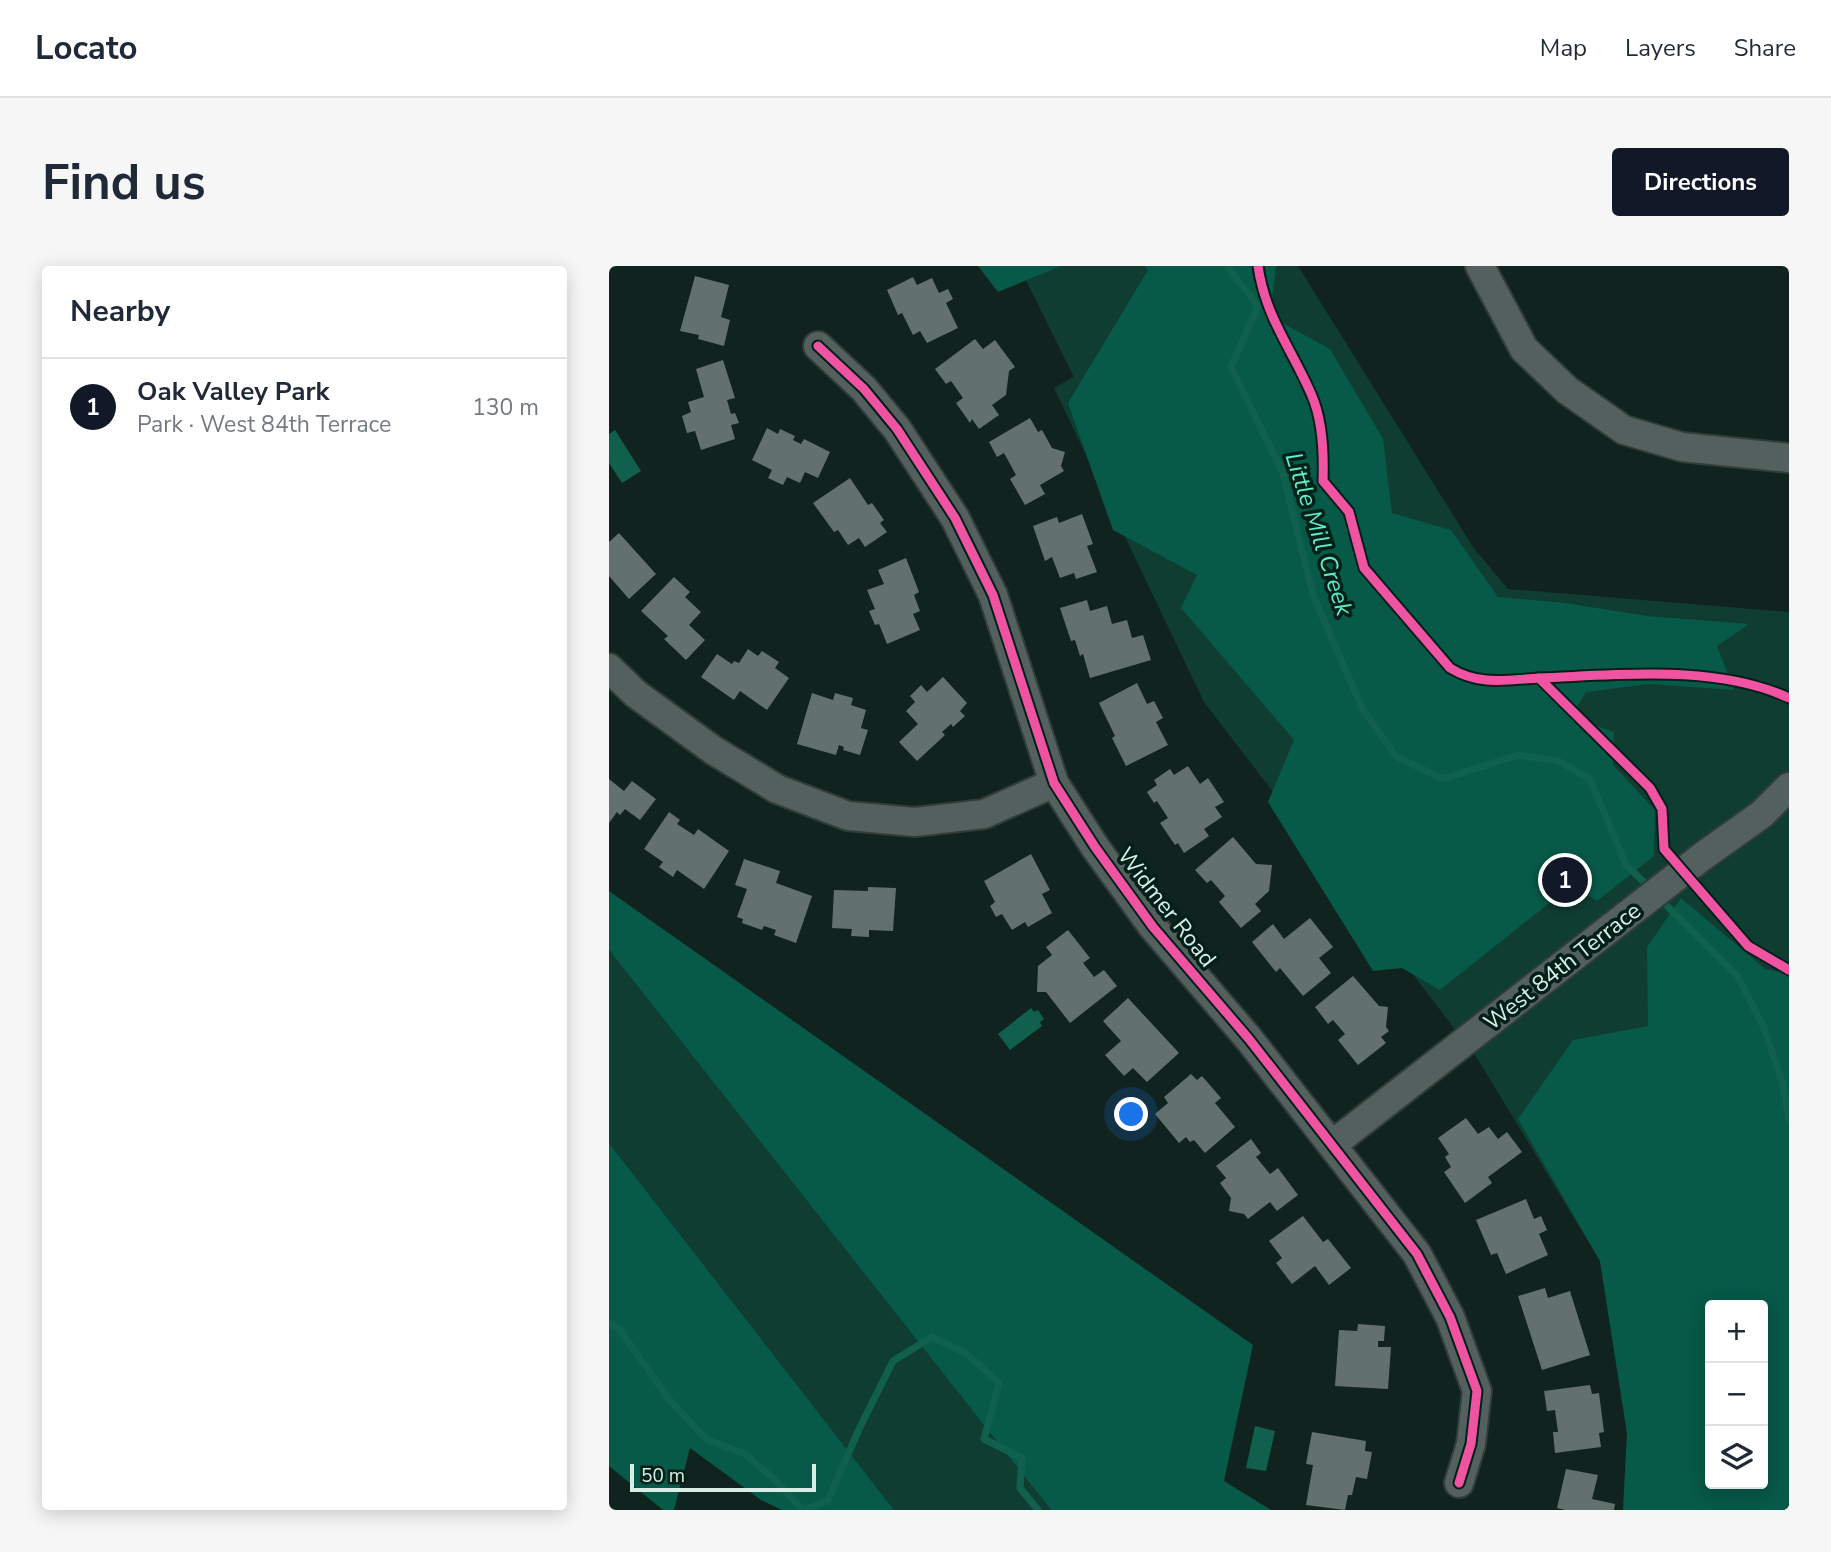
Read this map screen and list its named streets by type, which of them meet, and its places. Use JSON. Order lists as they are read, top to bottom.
{
  "streets": {
    "street": ["Widmer Road", "West 84th Terrace"]
  },
  "crossings": [
    ["Widmer Road", "West 84th Terrace"]
  ],
  "water": ["Little Mill Creek"],
  "scale_bar": "50 m",
  "page": {
    "header": "Locato",
    "nav": ["Map", "Layers", "Share"],
    "buttons": "Directions",
    "title": "Find us",
    "heading": "Nearby",
    "list": [
      {
        "mark": "1",
        "name": "Oak Valley Park",
        "note": "Park · West 84th Terrace",
        "value": "130 m"
      }
    ],
    "pins": "1",
    "map_buttons": ["+", "−"],
    "scale": "50 m"
  }
}
